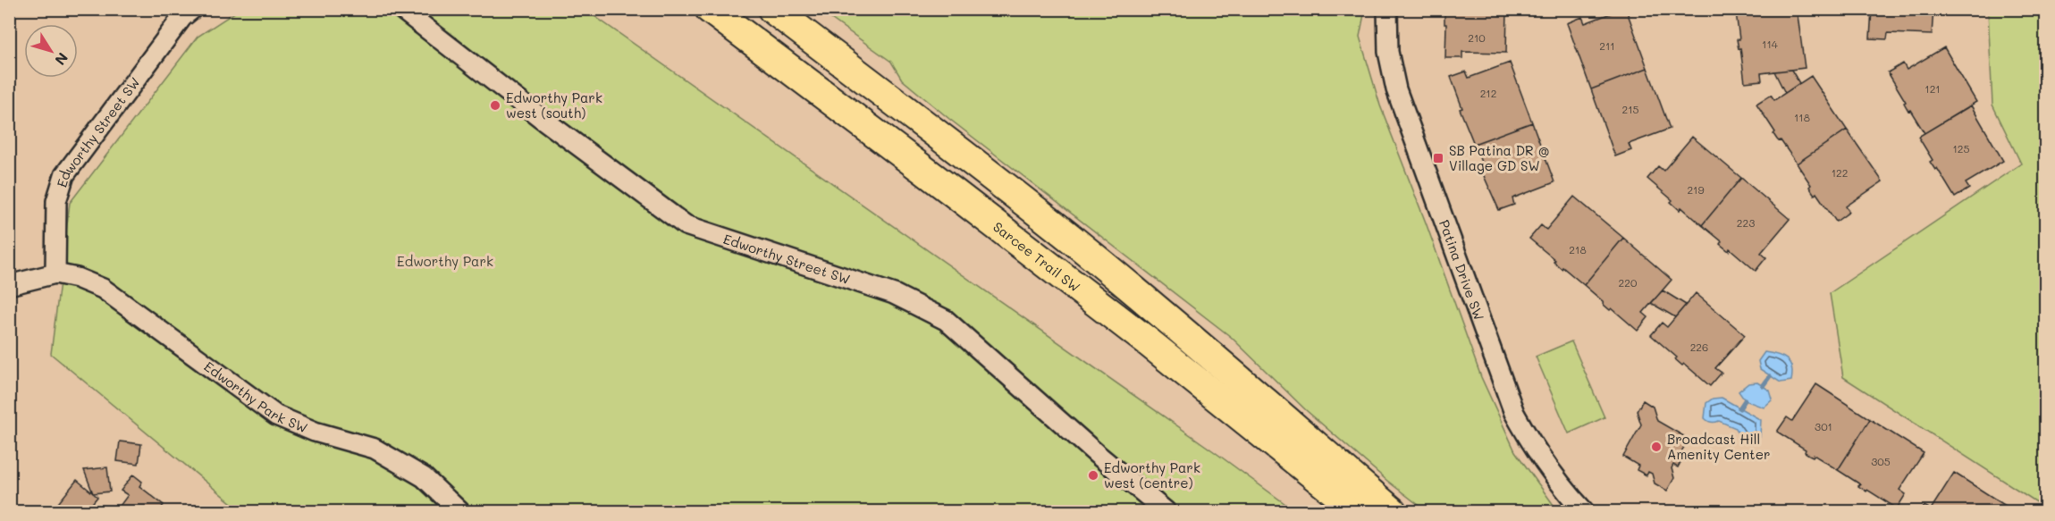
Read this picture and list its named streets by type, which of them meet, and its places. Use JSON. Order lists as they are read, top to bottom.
{
  "streets": {
    "highway": ["Sarcee Trail SW"],
    "street": ["Edworthy Street SW", "Patina Drive SW", "Edworthy Park SW"]
  },
  "crossings": [
    ["Edworthy Street SW", "Edworthy Park SW"]
  ],
  "parks": ["Edworthy Park"],
  "places": {
    "other": ["Edworthy Park west (south)", "Broadcast Hill Amenity Center", "Edworthy Park west (centre)"],
    "transit": ["SB Patina DR @ Village GD SW"]
  },
  "house_numbers": [
    "210",
    "114",
    "211",
    "121",
    "212",
    "215",
    "118",
    "125",
    "122",
    "219",
    "223",
    "218",
    "220",
    "226",
    "301",
    "305"
  ],
  "north": "bottom right"
}
